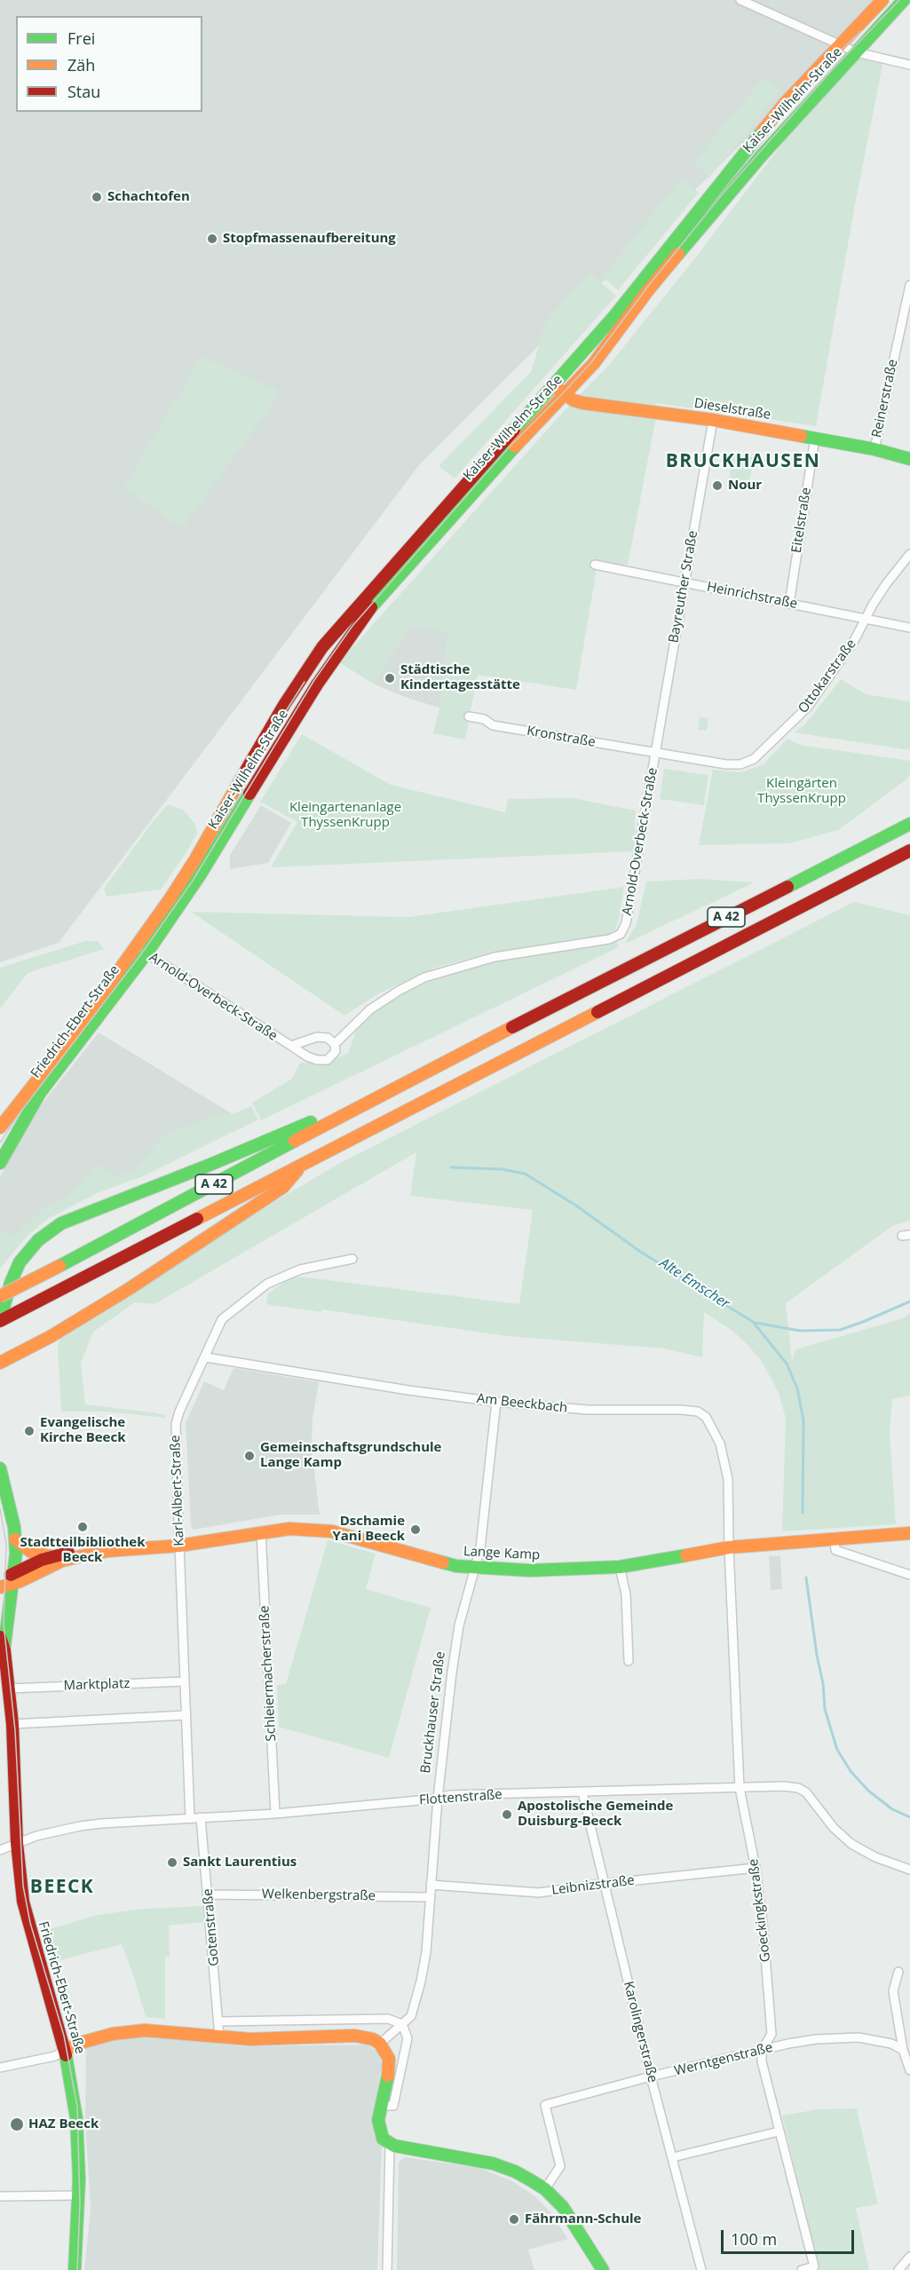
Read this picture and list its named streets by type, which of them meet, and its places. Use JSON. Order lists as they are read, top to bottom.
{
  "streets": {
    "main road": [
      "Kaiser-Wilhelm-Straße",
      "Dieselstraße",
      "A 42",
      "Friedrich-Ebert-Straße",
      "Lange Kamp"
    ],
    "street": [
      "Reinerstraße",
      "Eitelstraße",
      "Bayreuther Straße",
      "Heinrichstraße",
      "Ottokarstraße",
      "Kronstraße",
      "Arnold-Overbeck-Straße",
      "Am Beeckbach",
      "Karl-Albert-Straße",
      "Schleiermacherstraße",
      "Marktplatz",
      "Bruckhauser Straße",
      "Flottenstraße",
      "Leibnizstraße",
      "Welkenbergstraße",
      "Goeckingkstraße",
      "Gotenstraße",
      "Karolingerstraße",
      "Werntgenstraße"
    ]
  },
  "crossings": [
    ["Kaiser-Wilhelm-Straße", "Dieselstraße"],
    ["Kaiser-Wilhelm-Straße", "Friedrich-Ebert-Straße"],
    ["Reinerstraße", "Dieselstraße"],
    ["Dieselstraße", "Eitelstraße"],
    ["Dieselstraße", "Bayreuther Straße"],
    ["Eitelstraße", "Heinrichstraße"],
    ["Bayreuther Straße", "Heinrichstraße"],
    ["Bayreuther Straße", "Ottokarstraße"],
    ["Bayreuther Straße", "Kronstraße"],
    ["Bayreuther Straße", "Arnold-Overbeck-Straße"],
    ["Heinrichstraße", "Ottokarstraße"],
    ["Ottokarstraße", "Kronstraße"],
    ["Ottokarstraße", "Arnold-Overbeck-Straße"],
    ["Kronstraße", "Arnold-Overbeck-Straße"],
    ["Arnold-Overbeck-Straße", "Friedrich-Ebert-Straße"],
    ["Friedrich-Ebert-Straße", "Lange Kamp"],
    ["Friedrich-Ebert-Straße", "Marktplatz"],
    ["Friedrich-Ebert-Straße", "Flottenstraße"],
    ["Am Beeckbach", "Karl-Albert-Straße"],
    ["Am Beeckbach", "Lange Kamp"],
    ["Am Beeckbach", "Bruckhauser Straße"],
    ["Am Beeckbach", "Goeckingkstraße"],
    ["Karl-Albert-Straße", "Lange Kamp"],
    ["Karl-Albert-Straße", "Marktplatz"],
    ["Karl-Albert-Straße", "Flottenstraße"],
    ["Lange Kamp", "Schleiermacherstraße"],
    ["Lange Kamp", "Bruckhauser Straße"],
    ["Lange Kamp", "Goeckingkstraße"],
    ["Schleiermacherstraße", "Flottenstraße"],
    ["Bruckhauser Straße", "Flottenstraße"],
    ["Bruckhauser Straße", "Leibnizstraße"],
    ["Bruckhauser Straße", "Welkenbergstraße"],
    ["Flottenstraße", "Goeckingkstraße"],
    ["Flottenstraße", "Gotenstraße"],
    ["Flottenstraße", "Karolingerstraße"],
    ["Leibnizstraße", "Goeckingkstraße"],
    ["Leibnizstraße", "Karolingerstraße"],
    ["Welkenbergstraße", "Gotenstraße"],
    ["Goeckingkstraße", "Werntgenstraße"],
    ["Karolingerstraße", "Werntgenstraße"]
  ],
  "districts": ["BRUCKHAUSEN", "BEECK"],
  "water": ["Alte Emscher"],
  "parks": ["Kleingärten ThyssenKrupp", "Kleingartenanlage ThyssenKrupp"],
  "places": [
    "Schachtofen",
    "Stopfmassenaufbereitung",
    "Nour",
    "Städtische Kindertagesstätte",
    "Evangelische Kirche Beeck",
    "Gemeinschaftsgrundschule Lange Kamp",
    "Stadtteilbibliothek Beeck",
    "Dschamie Yani Beeck",
    "Apostolische Gemeinde Duisburg-Beeck",
    "Sankt Laurentius",
    "HAZ Beeck",
    "Fährmann-Schule"
  ],
  "legend": ["Frei", "Zäh", "Stau"],
  "scale_bar": "100 m"
}
